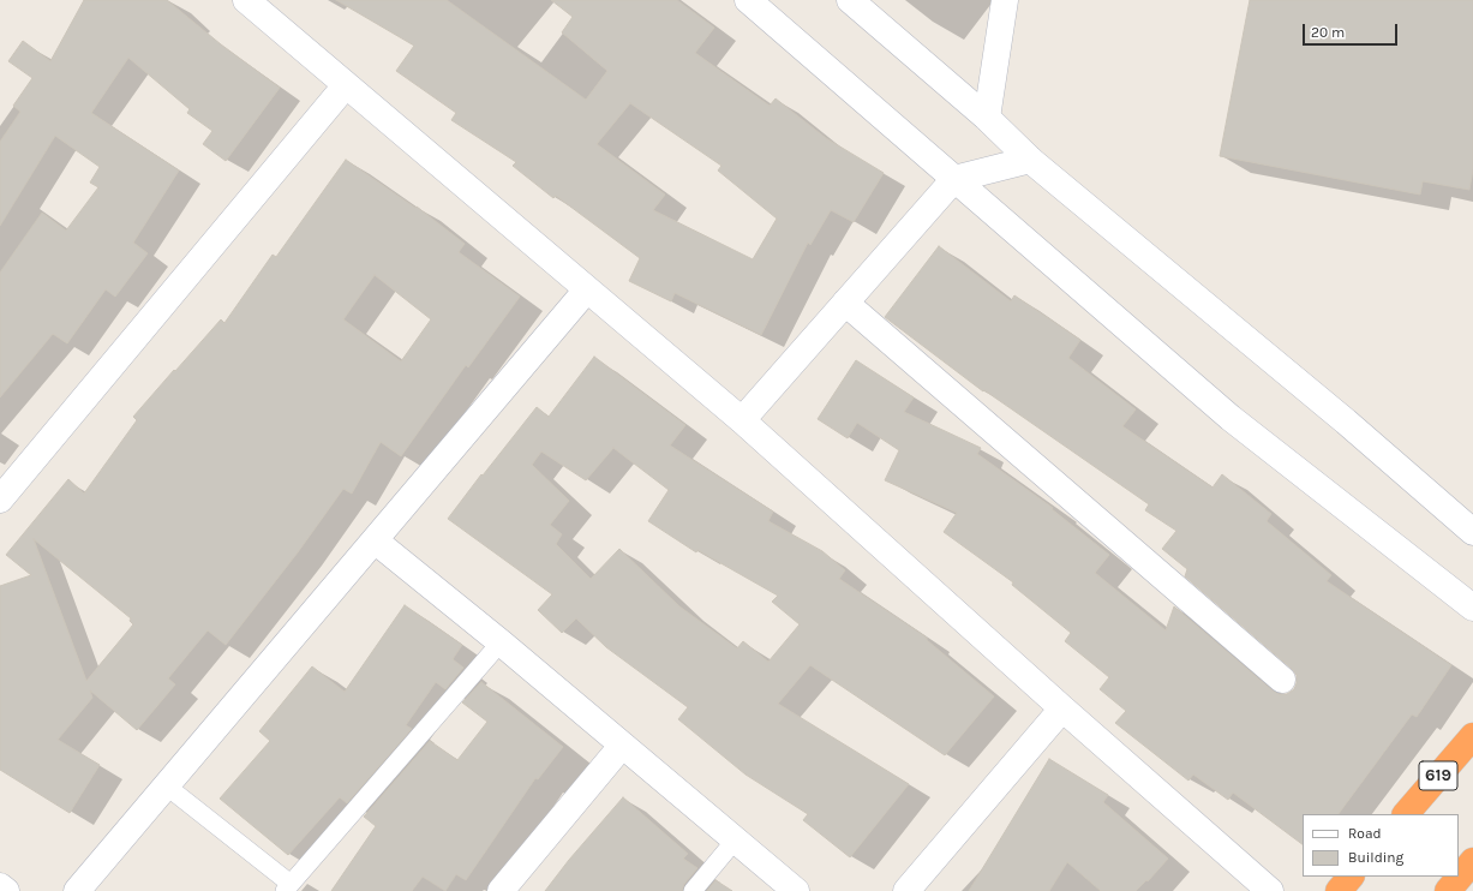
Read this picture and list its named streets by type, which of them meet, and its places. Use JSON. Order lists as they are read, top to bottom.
{
  "streets": {
    "highway": ["619"]
  },
  "legend": ["Road", "Building"],
  "scale_bar": "20 m"
}
